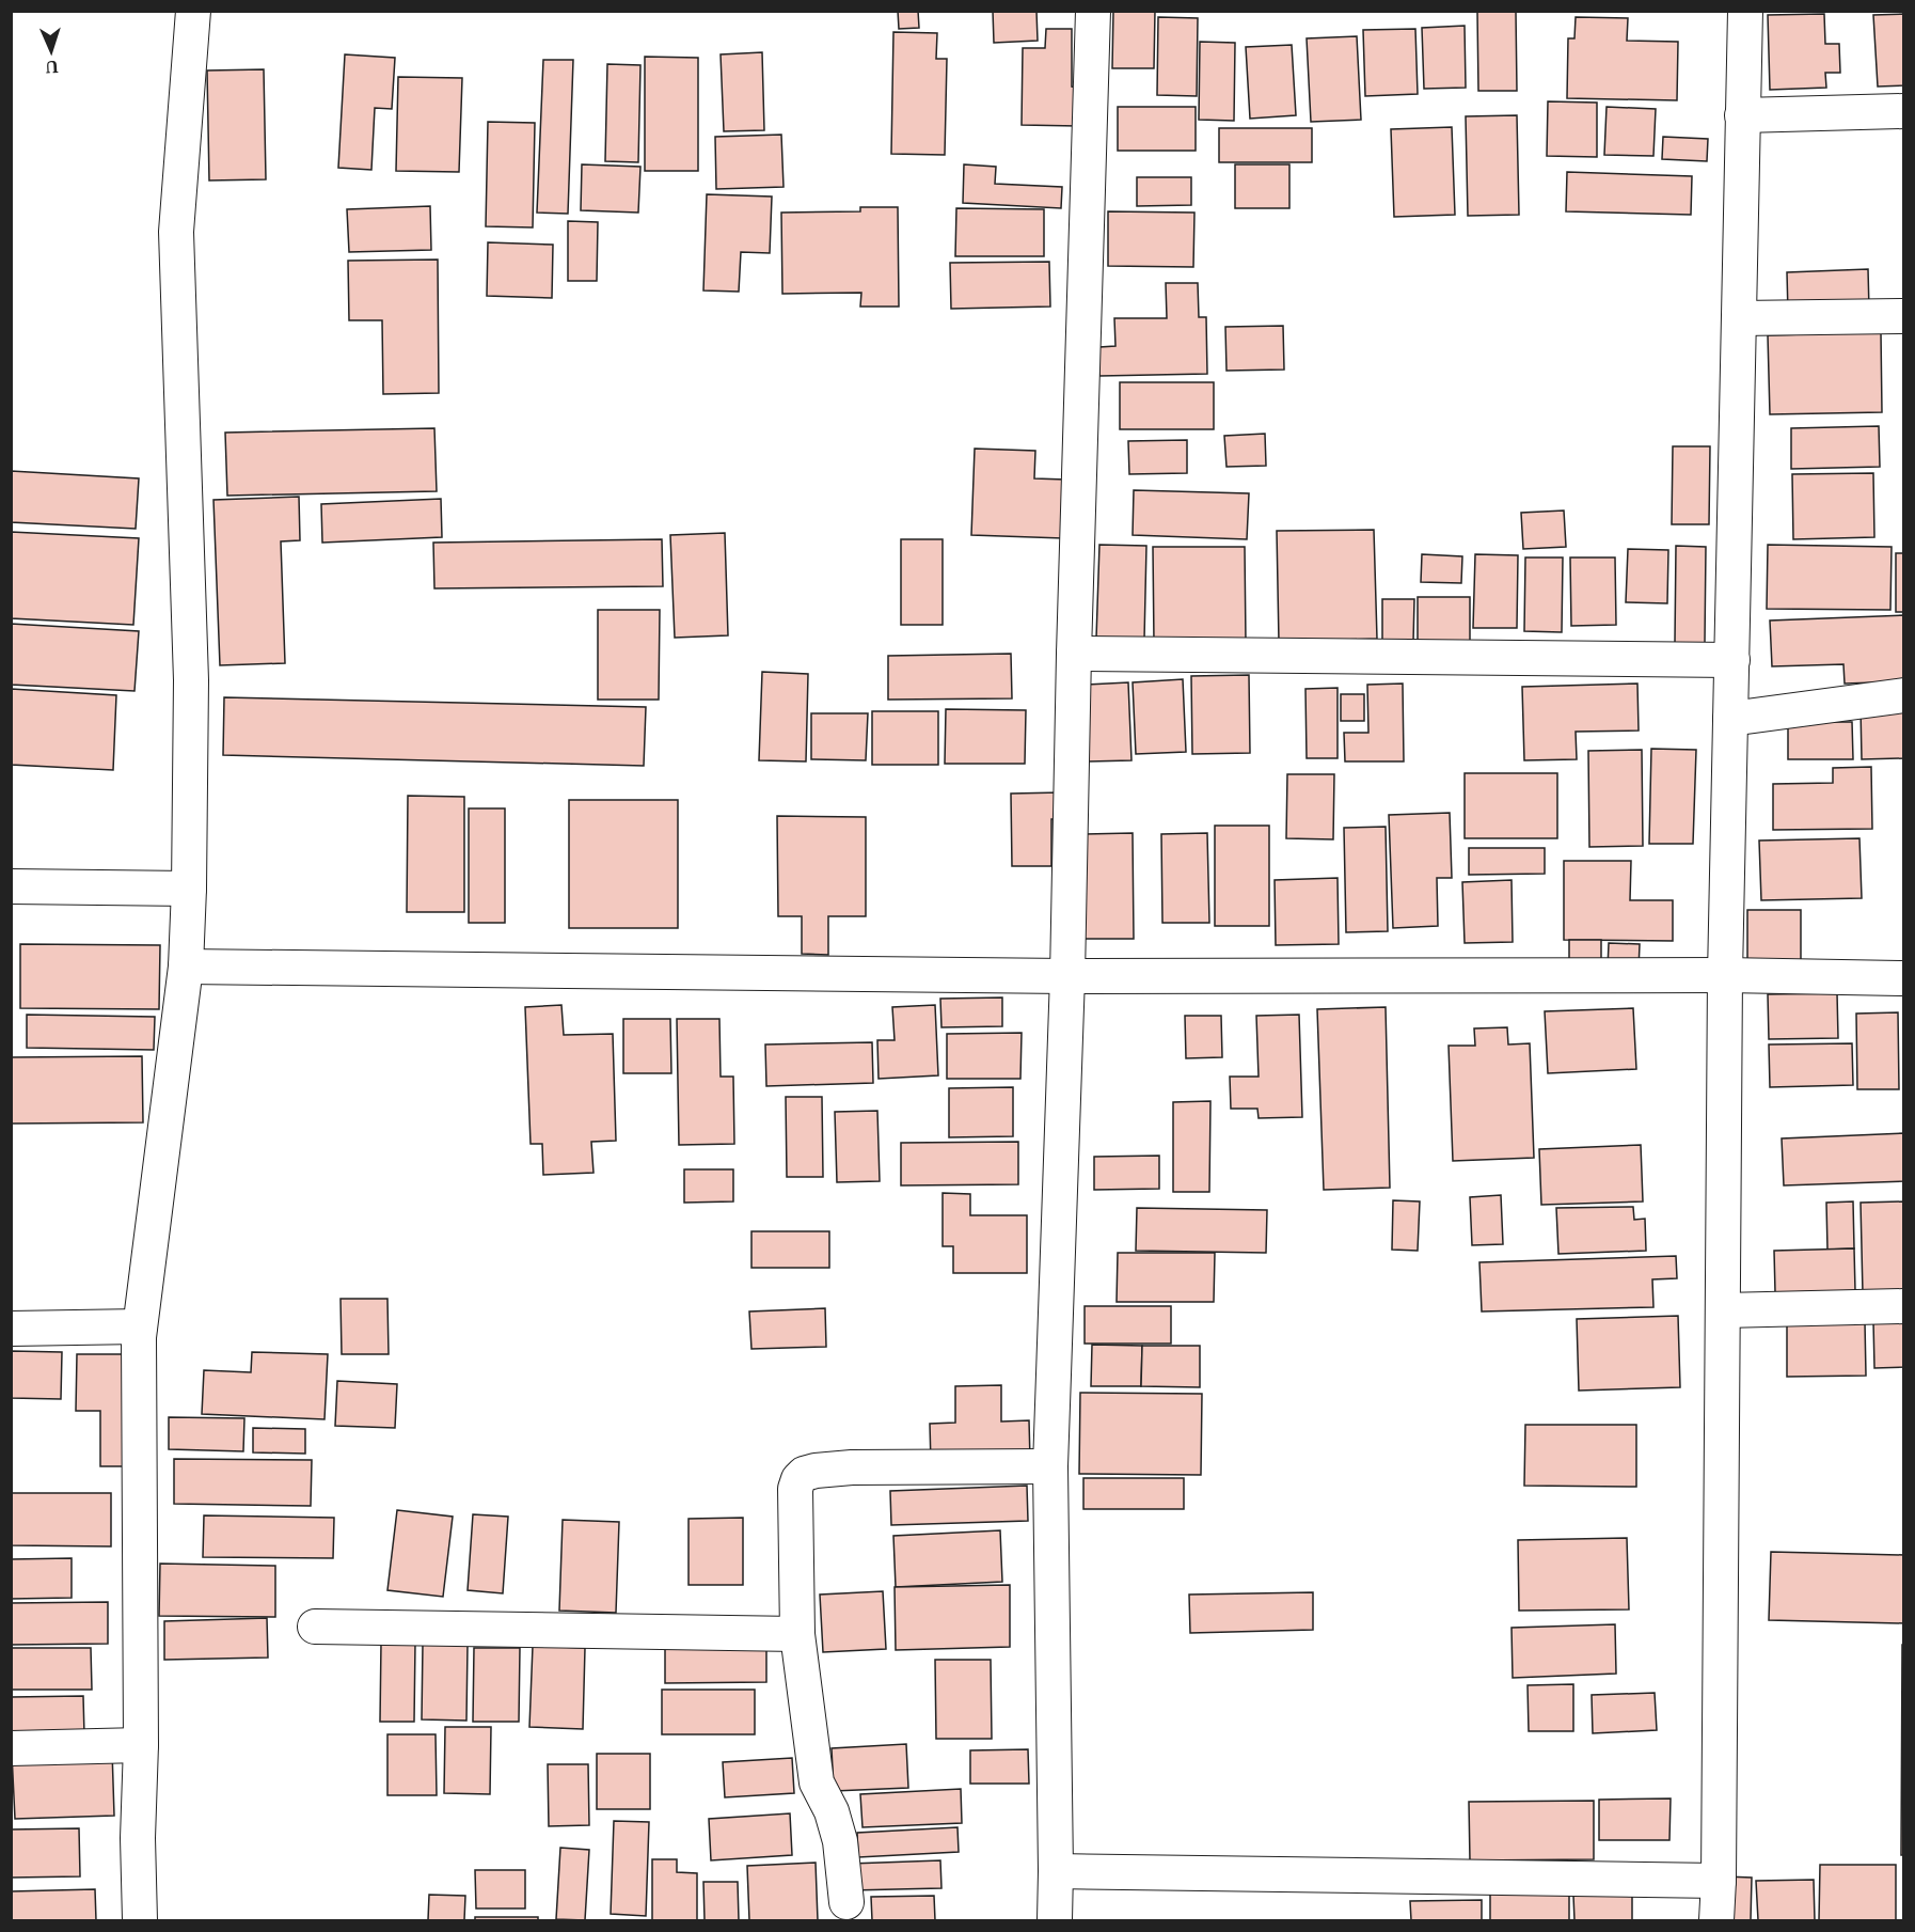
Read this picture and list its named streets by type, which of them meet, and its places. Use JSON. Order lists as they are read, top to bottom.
{
  "north": "bottom"
}
